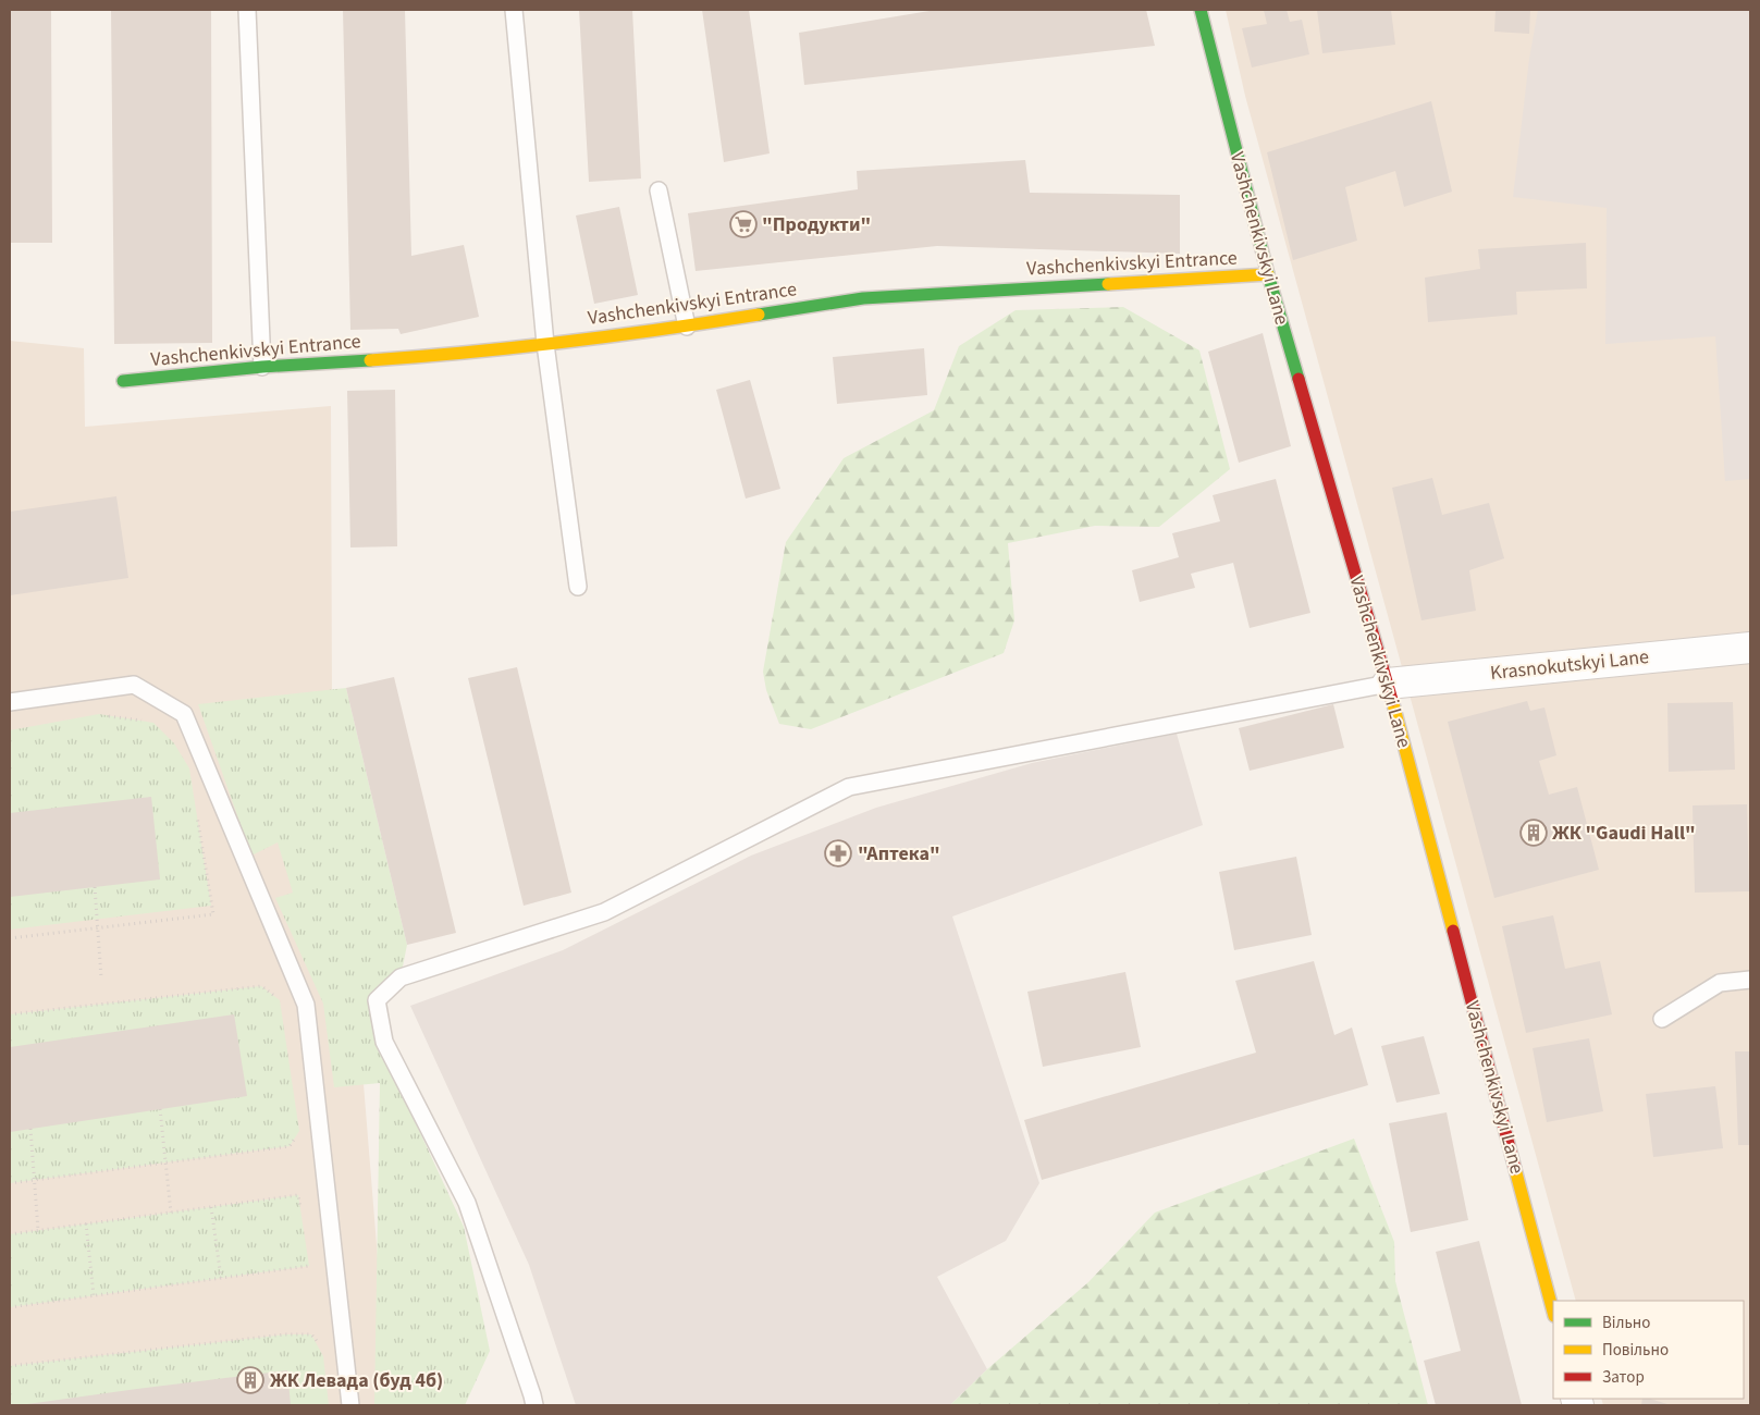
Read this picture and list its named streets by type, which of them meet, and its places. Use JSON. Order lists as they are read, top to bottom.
{
  "streets": {
    "street": ["Vashchenkivskyi Lane", "Vashchenkivskyi Entrance", "Krasnokutskyi Lane"]
  },
  "crossings": [
    ["Vashchenkivskyi Lane", "Vashchenkivskyi Entrance"],
    ["Vashchenkivskyi Lane", "Krasnokutskyi Lane"]
  ],
  "places": {
    "supermarket": ["\"Продукти\""],
    "building": ["ЖК \"Gaudi Hall\"", "ЖК Левада (буд 4б)"],
    "pharmacy": ["\"Аптека\""]
  },
  "legend": ["Вільно", "Повільно", "Затор"]
}
